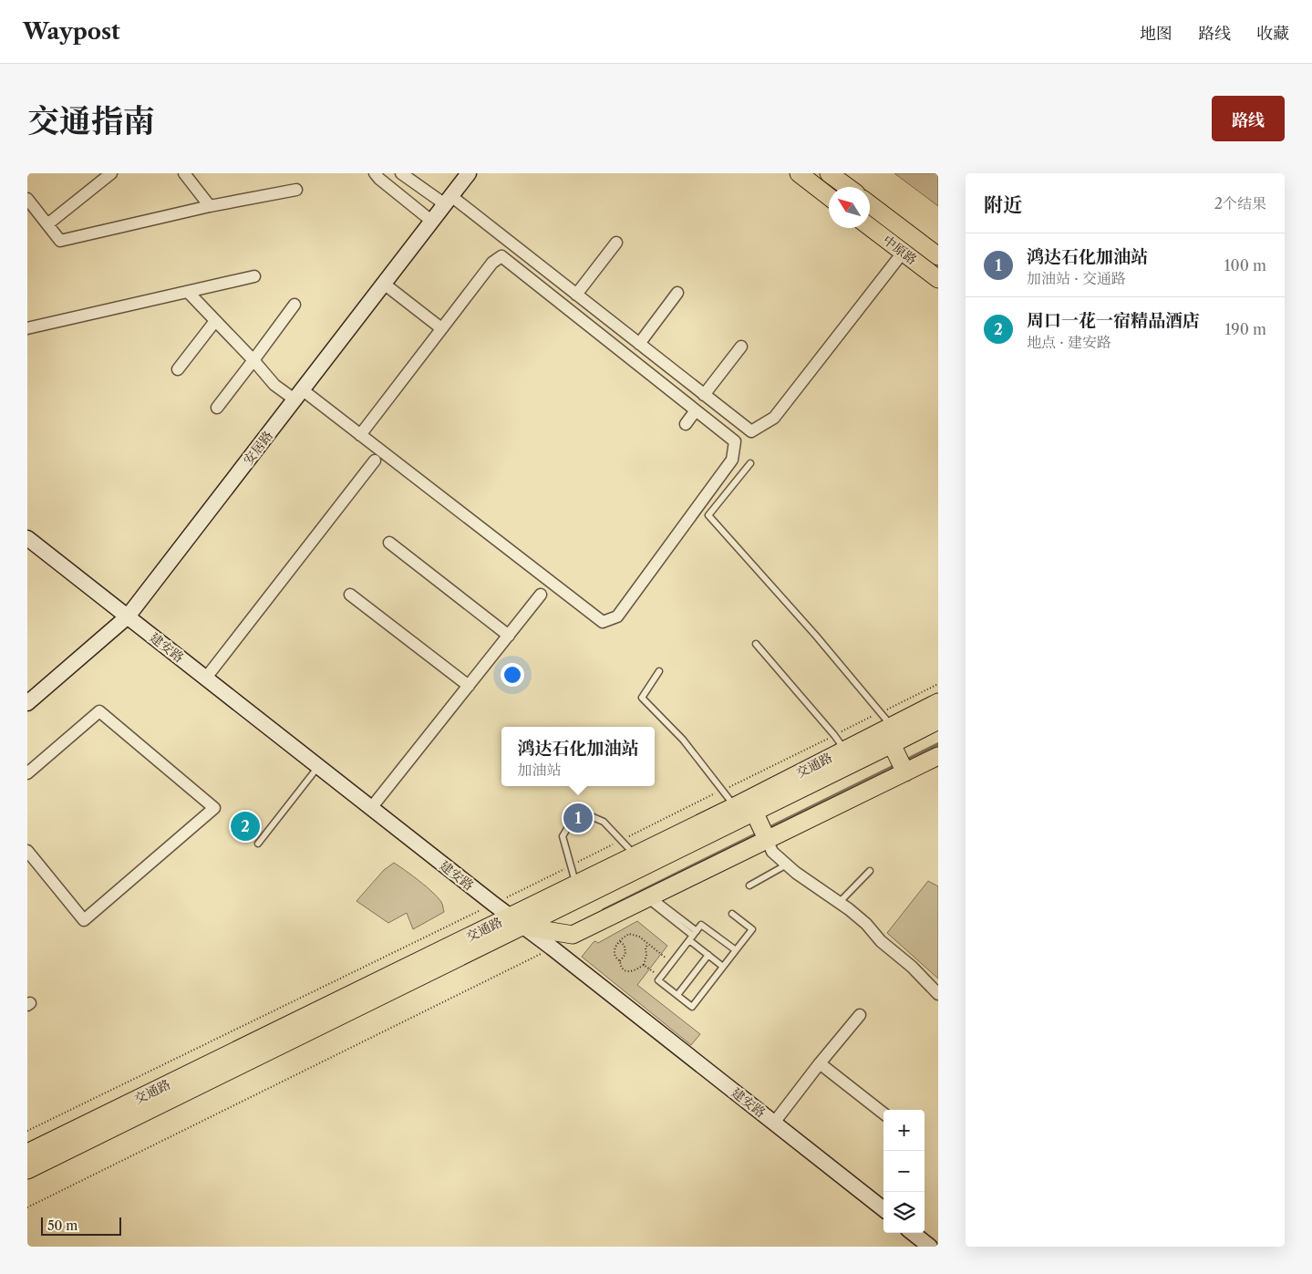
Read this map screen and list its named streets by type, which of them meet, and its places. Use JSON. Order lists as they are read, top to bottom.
{
  "streets": {
    "main road": ["中原路", "交通路"],
    "street": ["安居路", "建安路"]
  },
  "crossings": [
    ["安居路", "建安路"],
    ["建安路", "交通路"]
  ],
  "scale_bar": "50 m",
  "north": "top left",
  "page": {
    "header": "Waypost",
    "nav": ["地图", "路线", "收藏"],
    "title": "交通指南",
    "buttons": "路线",
    "heading": ["附近", "2个结果"],
    "list": [
      {
        "mark": "1",
        "name": "鸿达石化加油站",
        "note": "加油站 · 交通路",
        "value": "100 m"
      },
      {
        "mark": "2",
        "name": "周口一花一宿精品酒店",
        "note": "地点 · 建安路",
        "value": "190 m"
      }
    ],
    "popup": ["鸿达石化加油站", "加油站"],
    "pins": ["1", "2"],
    "map_buttons": ["+", "−"],
    "scale": "50 m"
  }
}
